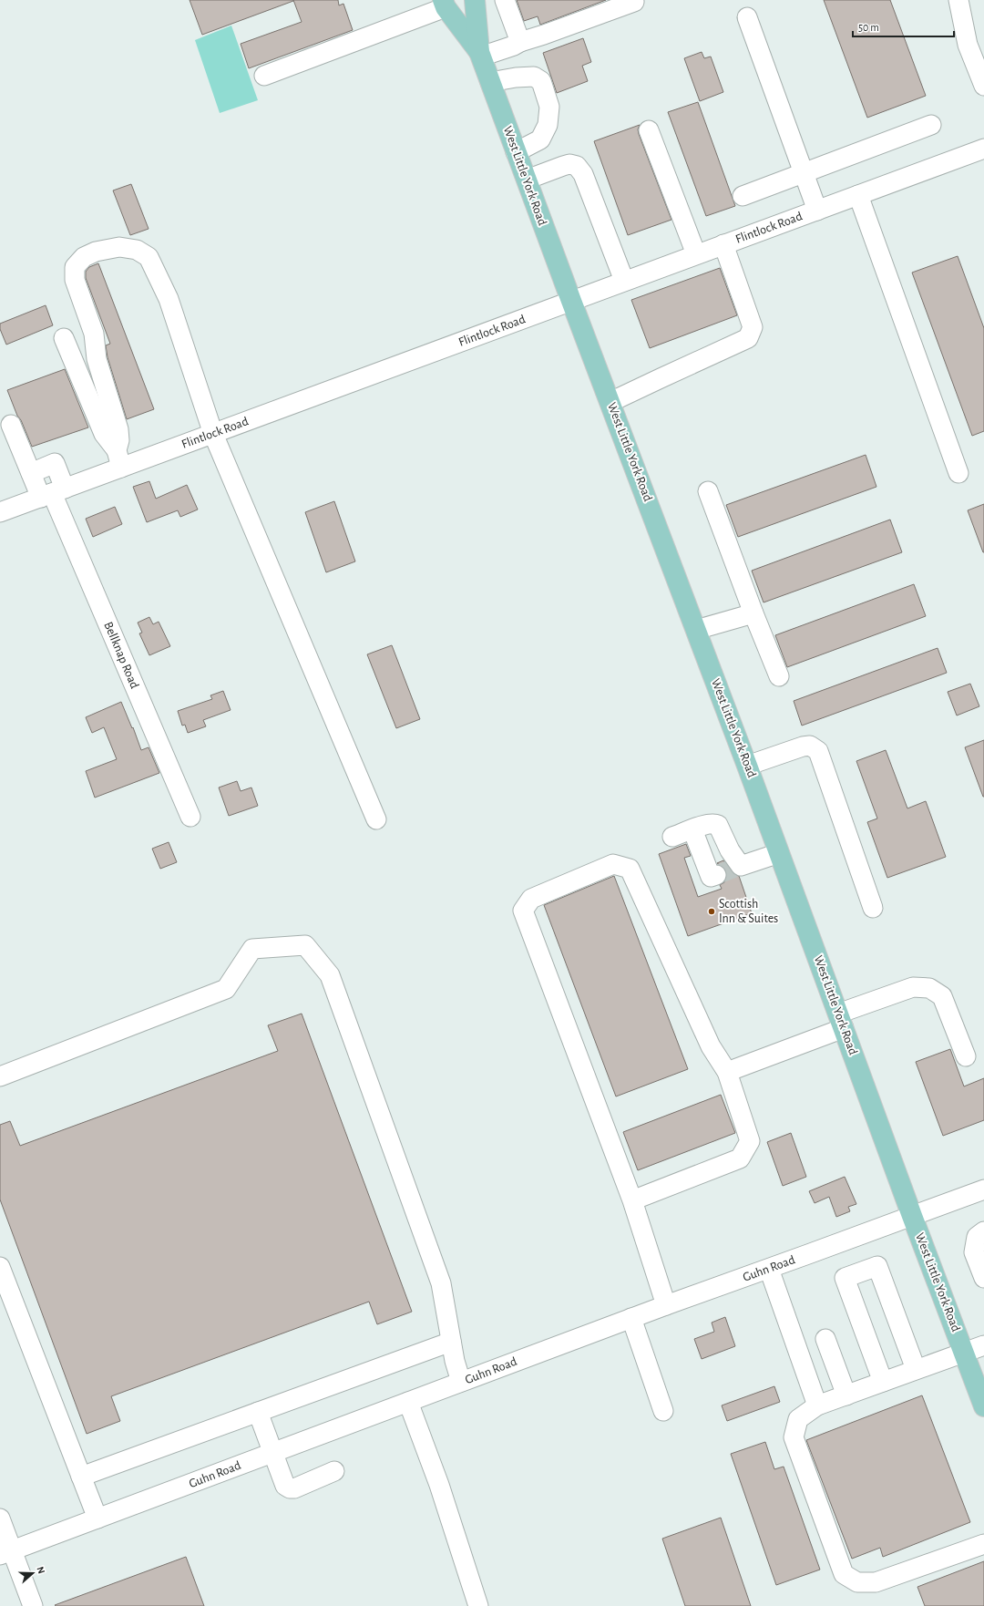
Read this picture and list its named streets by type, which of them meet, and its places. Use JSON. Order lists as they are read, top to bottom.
{
  "streets": {
    "main road": ["West Little York Road"],
    "street": ["Flintlock Road", "Bellknap Road", "Guhn Road"]
  },
  "crossings": [
    ["West Little York Road", "Flintlock Road"],
    ["West Little York Road", "Guhn Road"],
    ["Flintlock Road", "Bellknap Road"]
  ],
  "places": ["Scottish Inn & Suites"],
  "scale_bar": "50 m",
  "north": "right"
}
